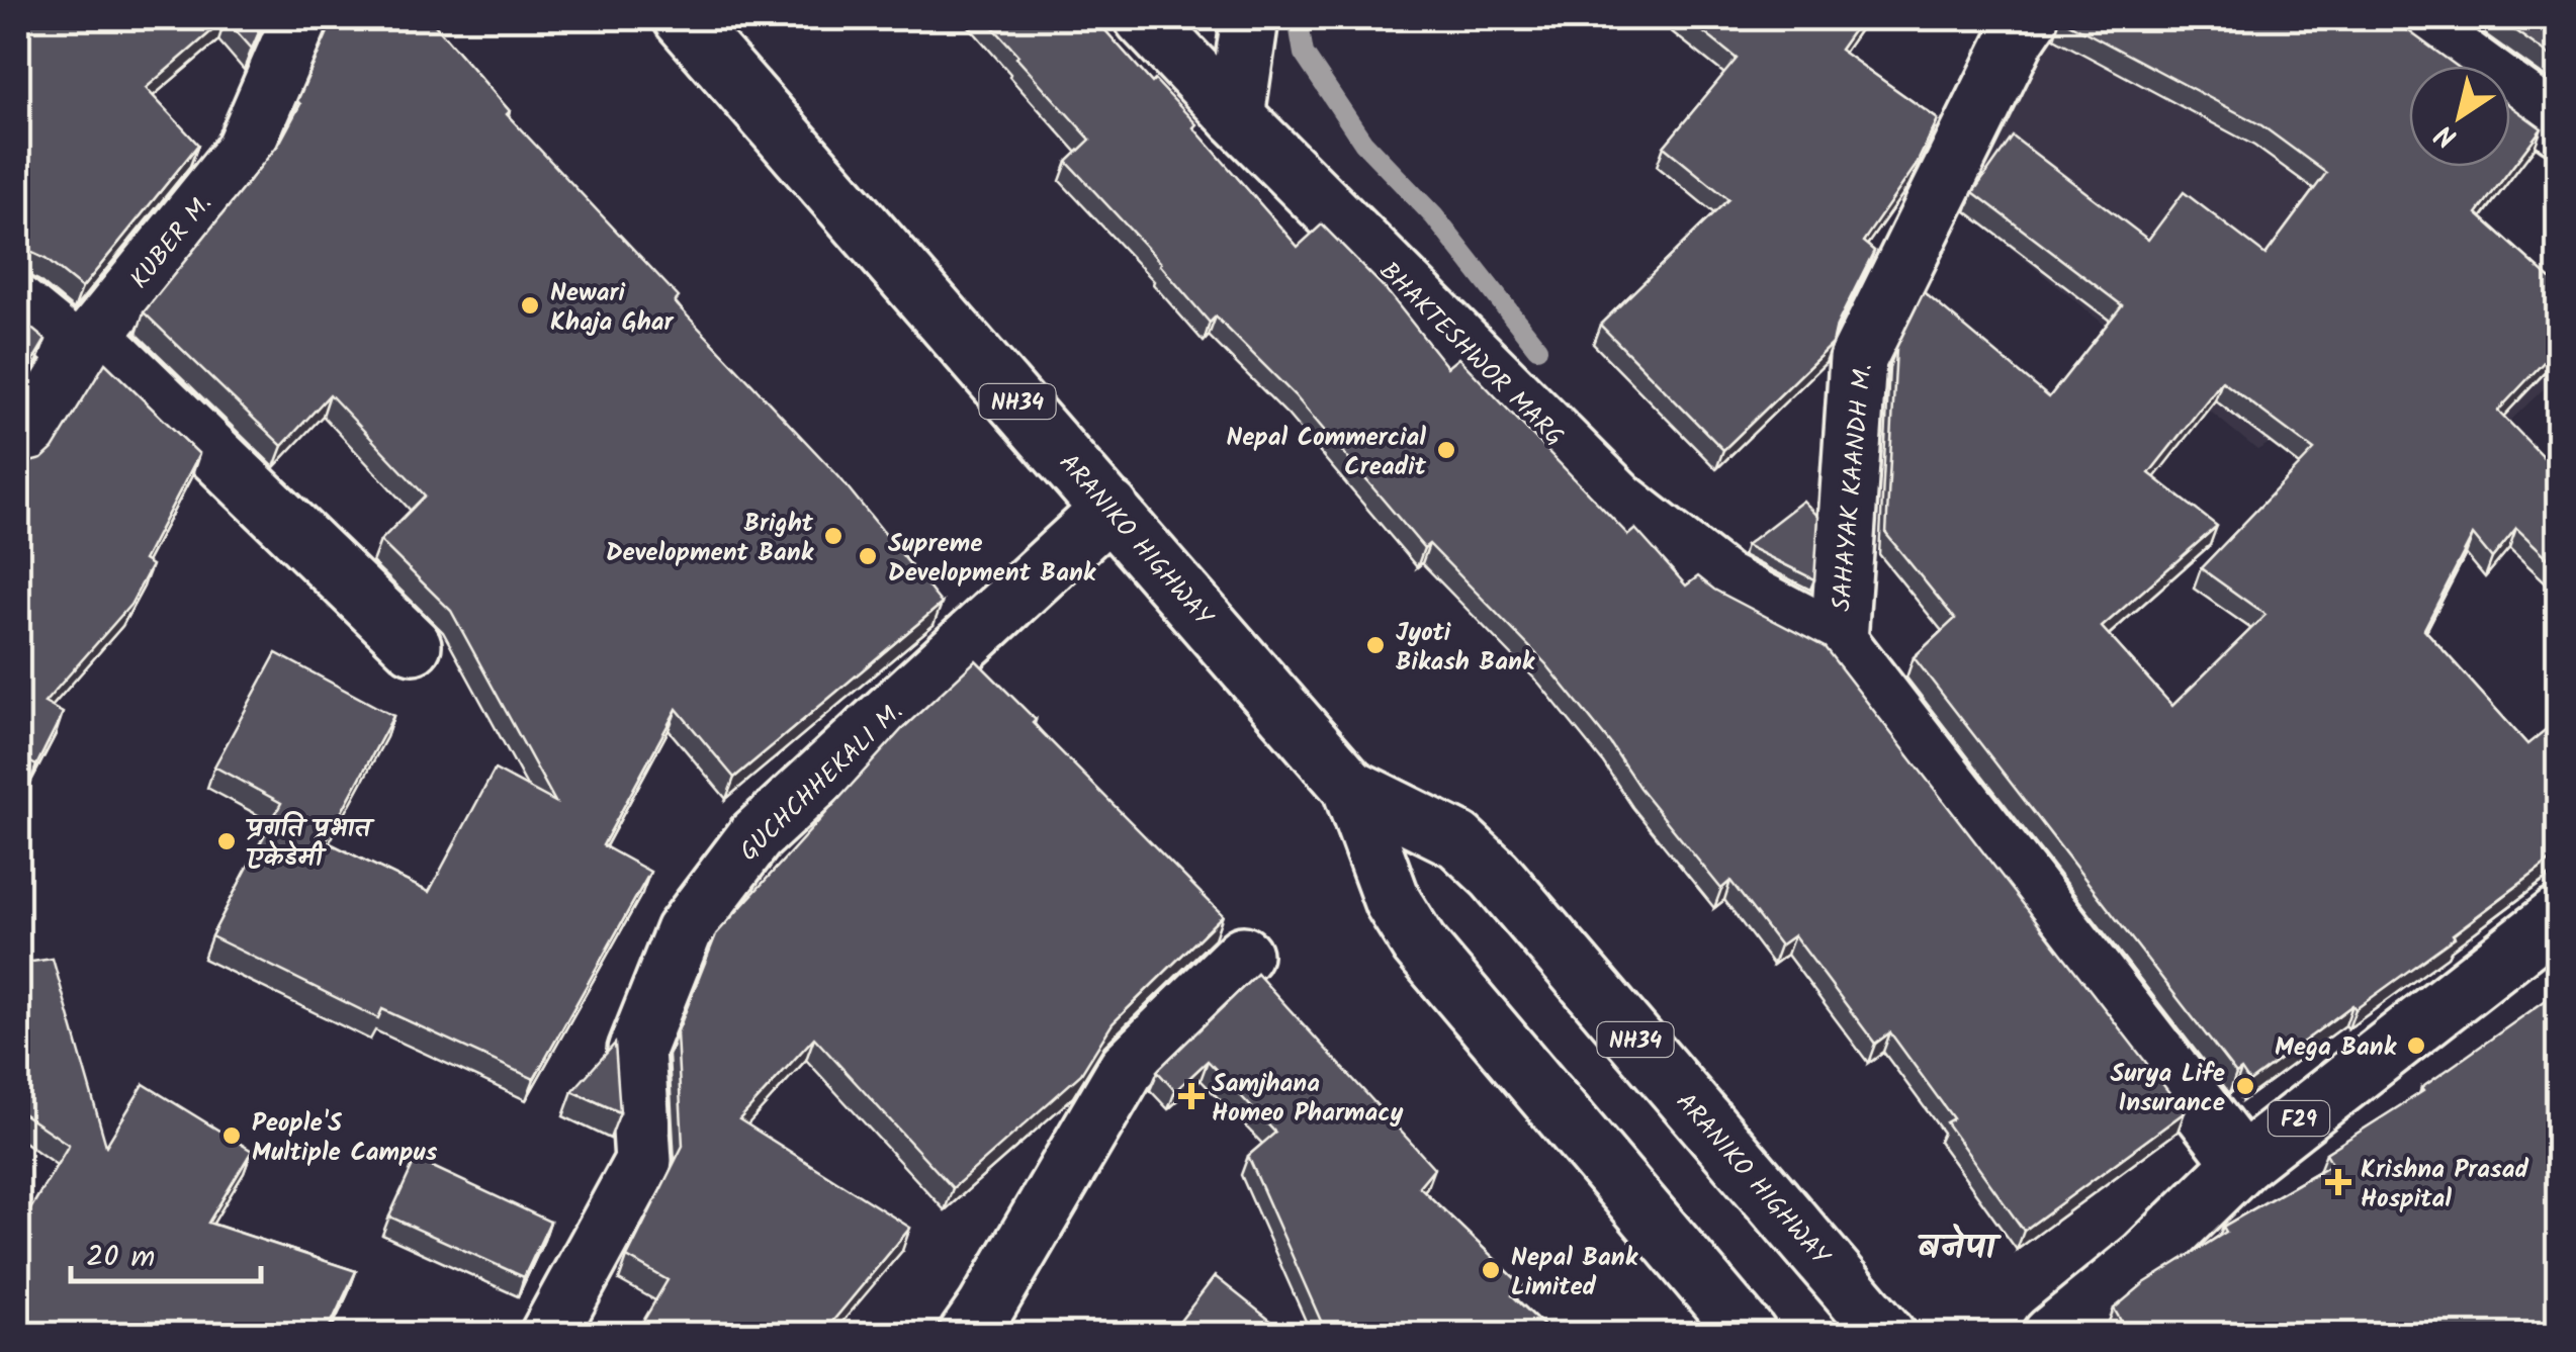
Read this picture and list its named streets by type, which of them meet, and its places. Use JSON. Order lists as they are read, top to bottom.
{
  "streets": {
    "main road": [
      "KUBER M.",
      "BHAKTESHWOR MARG",
      "NH34",
      "SAHAYAK KAANDH M.",
      "ARANIKO HIGHWAY",
      "GUCHCHHEKALI M.",
      "F29"
    ]
  },
  "crossings": [
    ["BHAKTESHWOR MARG", "SAHAYAK KAANDH M."],
    ["SAHAYAK KAANDH M.", "F29"],
    ["ARANIKO HIGHWAY", "GUCHCHHEKALI M."]
  ],
  "districts": ["बनेपा"],
  "places": {
    "other": [
      "Newari Khaja Ghar",
      "Nepal Commercial Creadit",
      "Bright Development Bank",
      "Supreme Development Bank",
      "Jyoti Bikash Bank",
      "प्रगति प्रभात एकेडेमी",
      "Mega Bank",
      "Surya Life Insurance",
      "People'S Multiple Campus",
      "Nepal Bank Limited"
    ],
    "health": ["Samjhana Homeo Pharmacy", "Krishna Prasad Hospital"]
  },
  "scale_bar": "20 m",
  "north": "bottom left"
}
